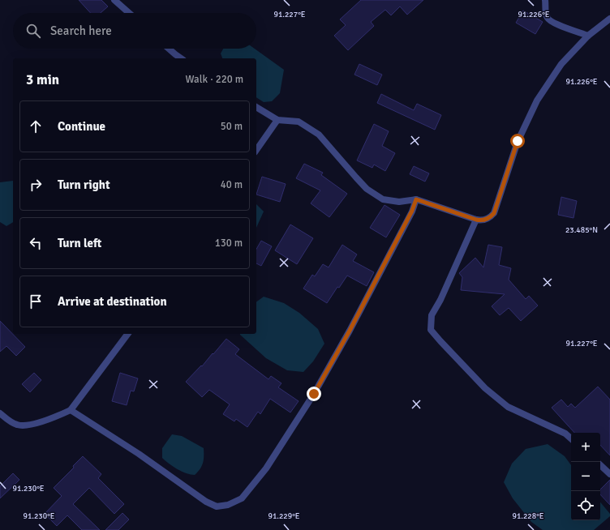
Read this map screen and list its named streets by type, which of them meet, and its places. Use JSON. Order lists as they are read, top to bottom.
{
  "page": {
    "search": "Search here",
    "heading": ["3 min", "Walk · 220 m"],
    "list": [
      ["Continue", "50 m"],
      ["Turn right", "40 m"],
      ["Turn left", "130 m"],
      "Arrive at destination"
    ],
    "map_buttons": ["+", "−"]
  },
  "coordinates": [
    "91.227°E",
    "91.226°E",
    "23.485°N",
    "91.230°E",
    "91.229°E",
    "91.228°E"
  ]
}
